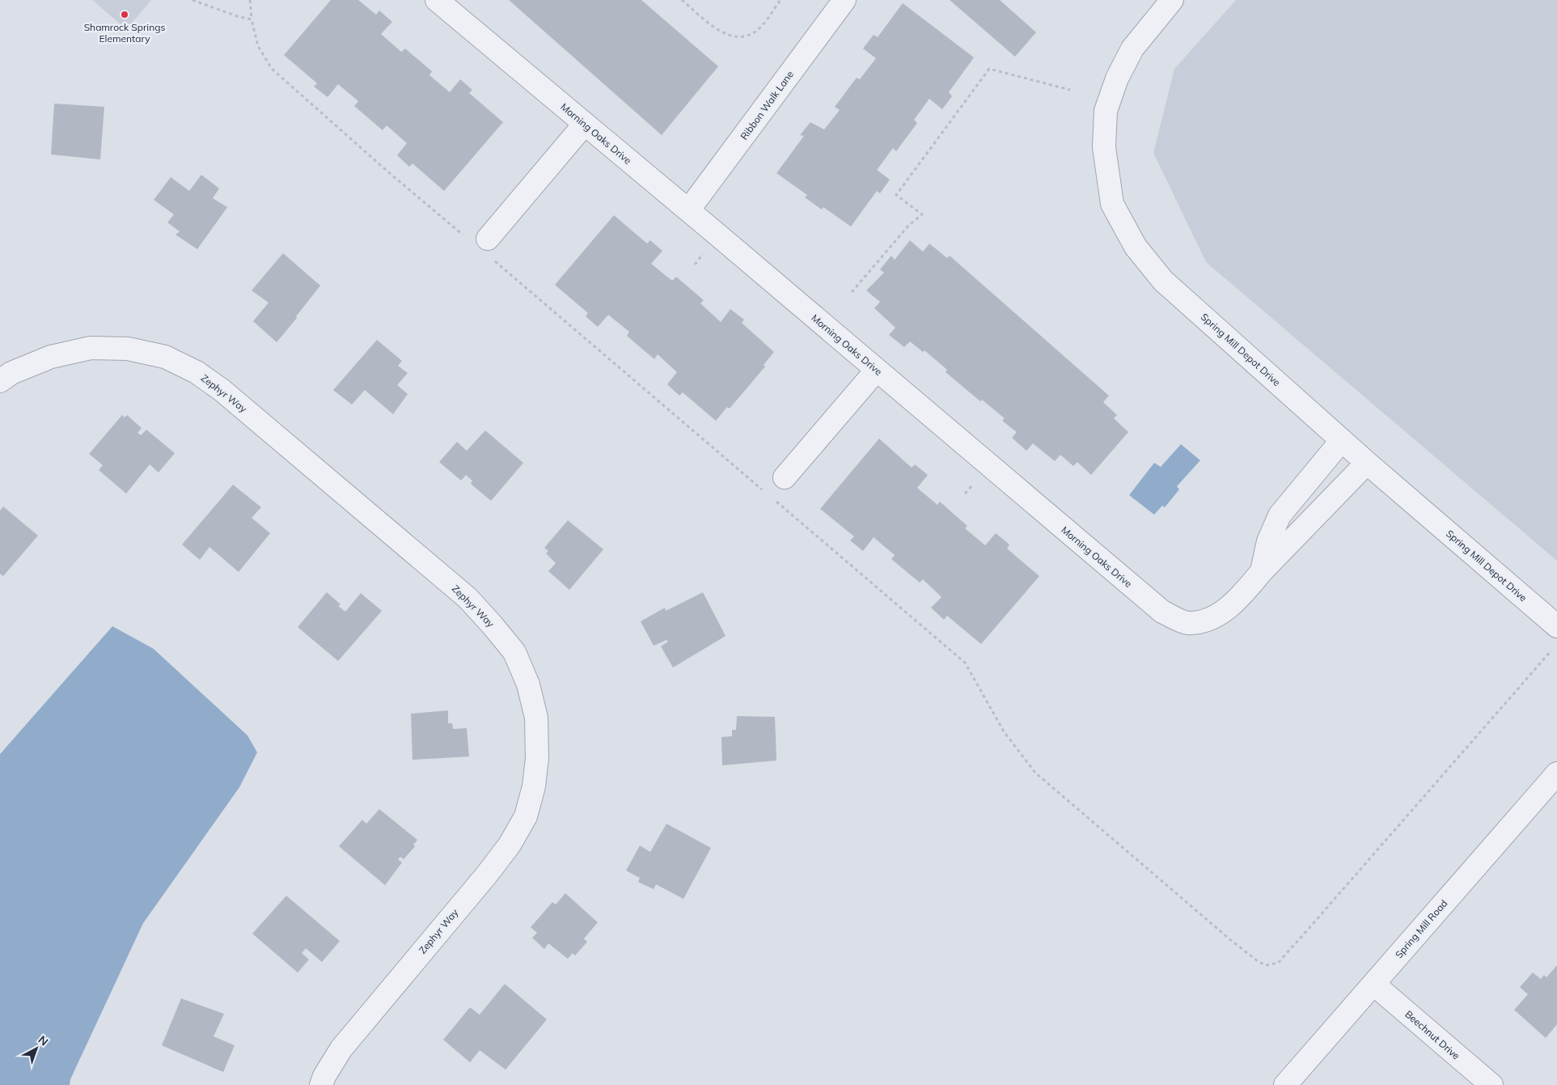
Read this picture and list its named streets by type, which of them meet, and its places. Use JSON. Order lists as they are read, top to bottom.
{
  "streets": {
    "street": [
      "Ribbon Walk Lane",
      "Morning Oaks Drive",
      "Spring Mill Depot Drive",
      "Zephyr Way",
      "Spring Mill Road",
      "Beechnut Drive"
    ]
  },
  "crossings": [
    ["Ribbon Walk Lane", "Morning Oaks Drive"],
    ["Morning Oaks Drive", "Spring Mill Depot Drive"],
    ["Spring Mill Road", "Beechnut Drive"]
  ],
  "places": ["Shamrock Springs Elementary"],
  "north": "top right"
}
